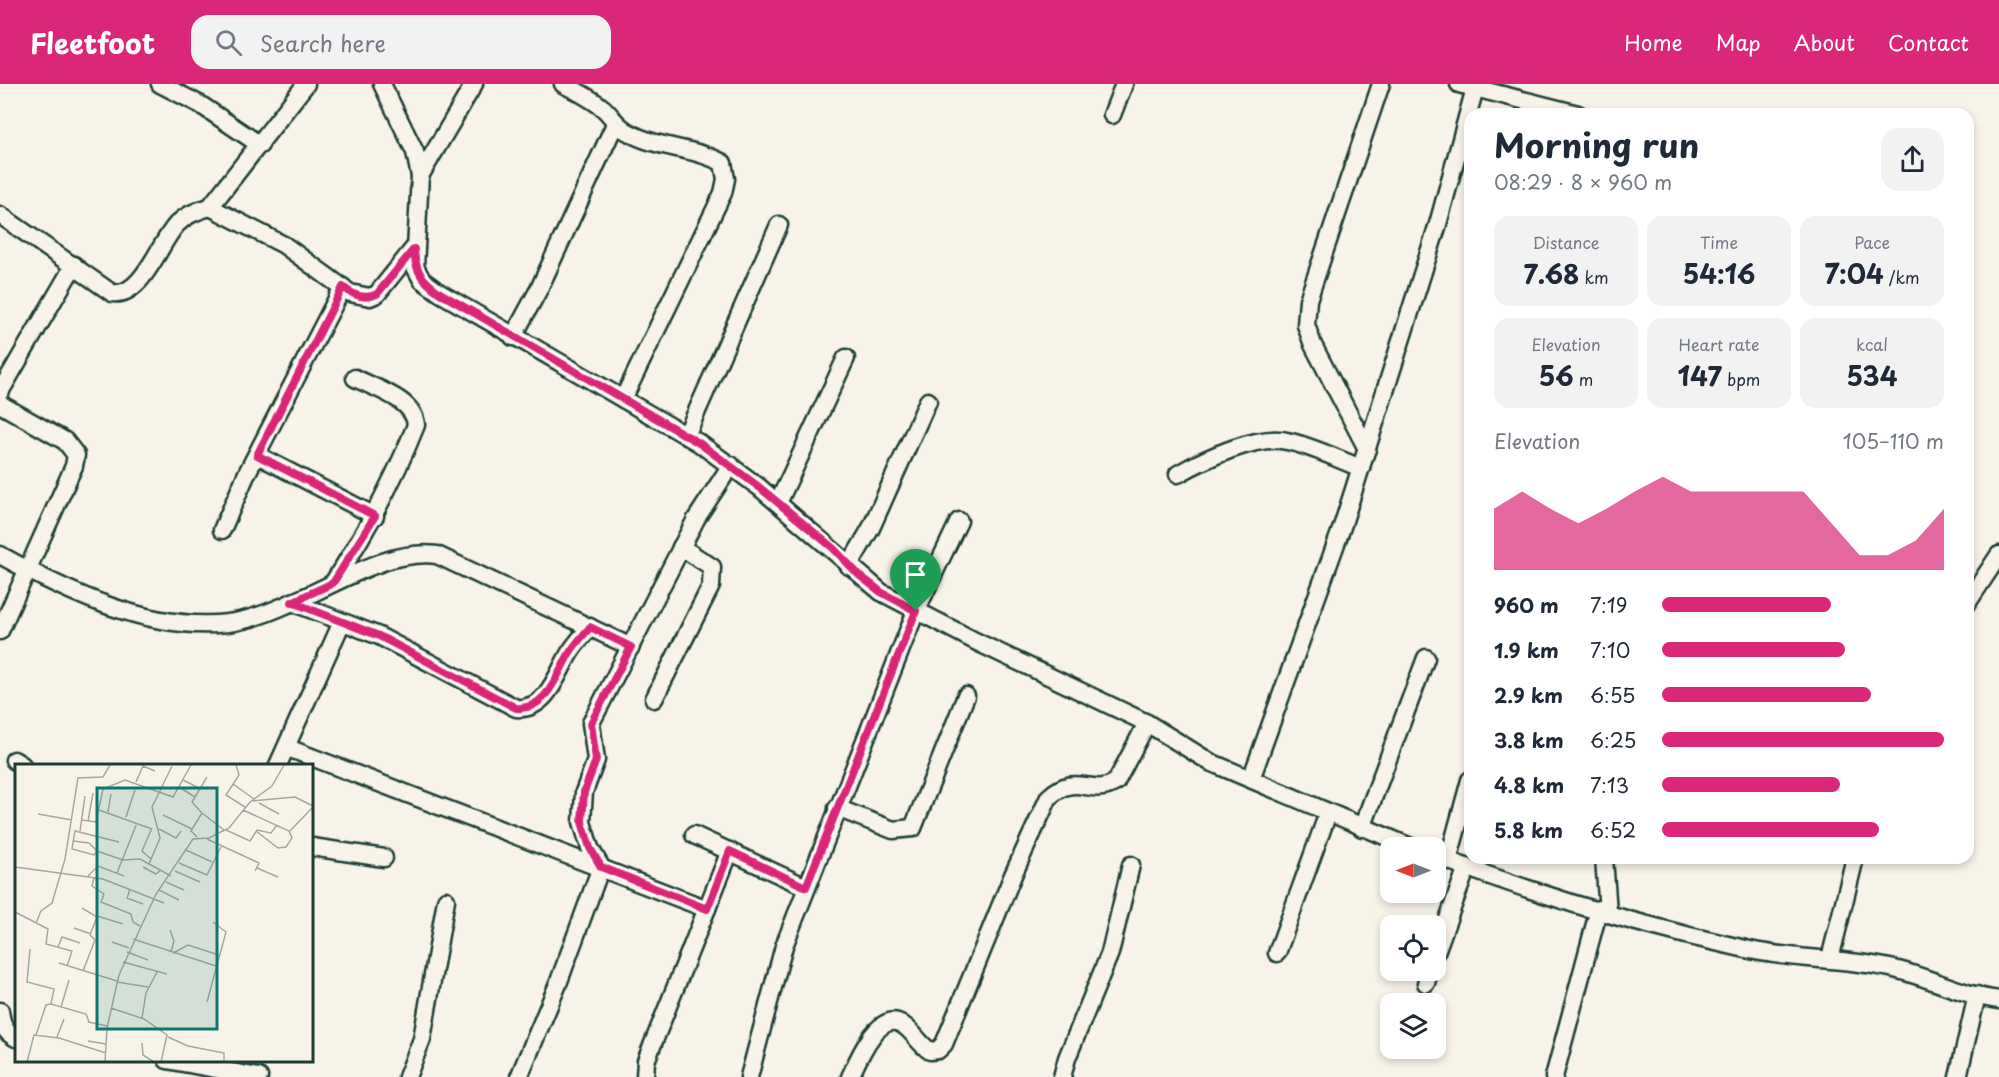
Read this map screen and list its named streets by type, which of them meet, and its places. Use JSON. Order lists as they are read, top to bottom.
{
  "north": "left",
  "page": {
    "header": "Fleetfoot",
    "search": "Search here",
    "nav": [
      "Home",
      "Map",
      "About",
      "Contact"
    ],
    "heading": ["Morning run", "08:29 · 8 × 960 m"],
    "stats": [
      ["Distance", "7.68 km"],
      ["Time", "54:16"],
      ["Pace", "7:04 /km"],
      ["Elevation", "56 m"],
      ["Heart rate", "147 bpm"],
      ["kcal", "534"]
    ],
    "chart": ["Elevation", "105–110 m"],
    "list": [
      {
        "name": "960 m",
        "note": "7:19"
      },
      {
        "name": "1.9 km",
        "note": "7:10"
      },
      {
        "name": "2.9 km",
        "note": "6:55"
      },
      {
        "name": "3.8 km",
        "note": "6:25"
      },
      {
        "name": "4.8 km",
        "note": "7:13"
      },
      {
        "name": "5.8 km",
        "note": "6:52"
      }
    ]
  }
}
